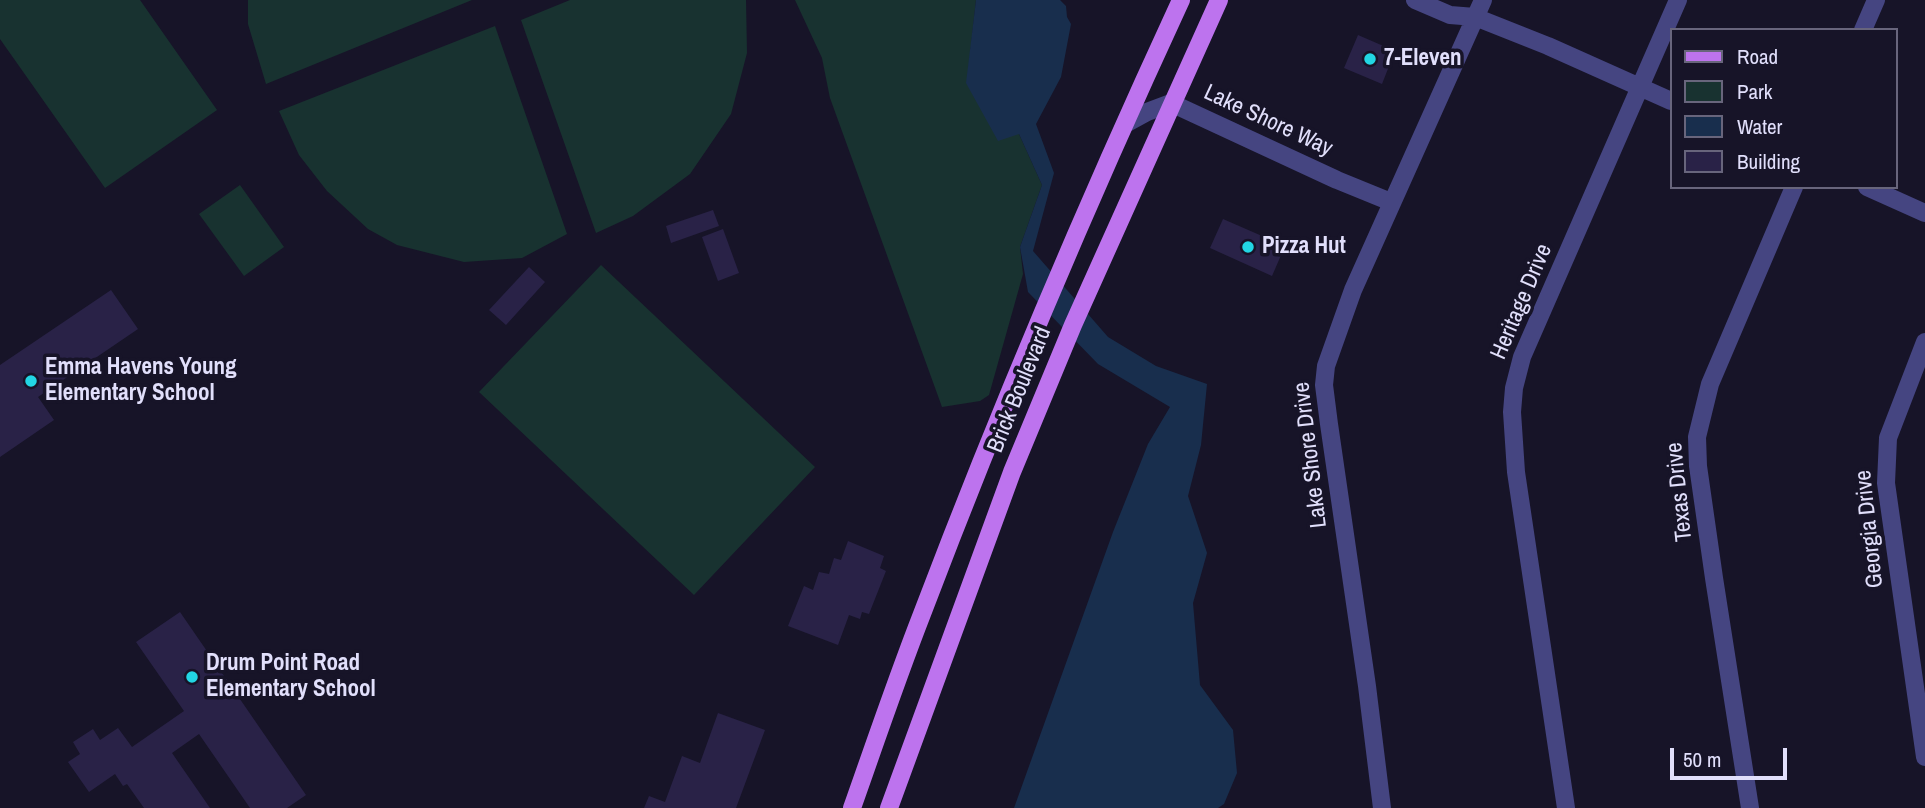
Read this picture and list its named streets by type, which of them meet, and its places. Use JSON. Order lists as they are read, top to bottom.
{
  "streets": {
    "main road": ["Brick Boulevard"],
    "street": [
      "Lake Shore Way",
      "Heritage Drive",
      "Lake Shore Drive",
      "Texas Drive",
      "Georgia Drive"
    ]
  },
  "crossings": [
    ["Lake Shore Way", "Brick Boulevard"],
    ["Lake Shore Way", "Lake Shore Drive"]
  ],
  "places": [
    "7-Eleven",
    "Pizza Hut",
    "Emma Havens Young Elementary School",
    "Drum Point Road Elementary School"
  ],
  "legend": [
    "Road",
    "Park",
    "Water",
    "Building"
  ],
  "scale_bar": "50 m"
}
